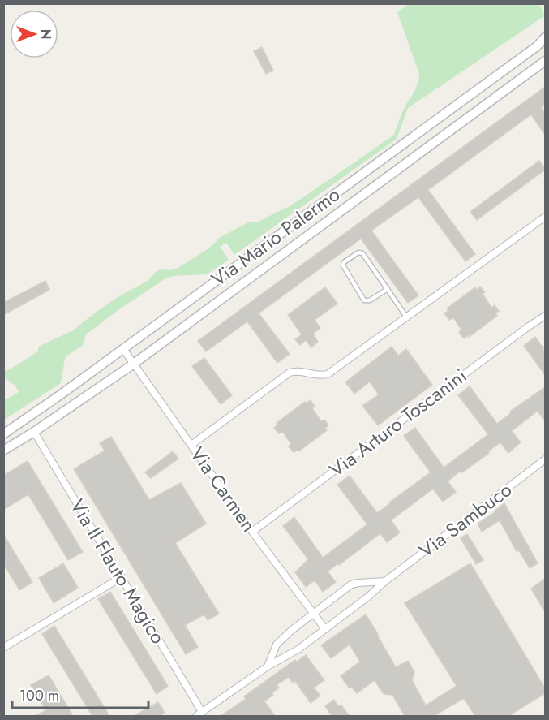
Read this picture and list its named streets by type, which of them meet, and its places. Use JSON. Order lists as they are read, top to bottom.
{
  "streets": {
    "street": [
      "Via Mario Palermo",
      "Via Arturo Toscanini",
      "Via Carmen",
      "Via Sambuco",
      "Via Il Flauto Magico"
    ]
  },
  "crossings": [
    ["Via Mario Palermo", "Via Carmen"],
    ["Via Mario Palermo", "Via Il Flauto Magico"],
    ["Via Arturo Toscanini", "Via Carmen"],
    ["Via Carmen", "Via Sambuco"],
    ["Via Sambuco", "Via Il Flauto Magico"]
  ],
  "scale_bar": "100 m",
  "north": "right"
}
